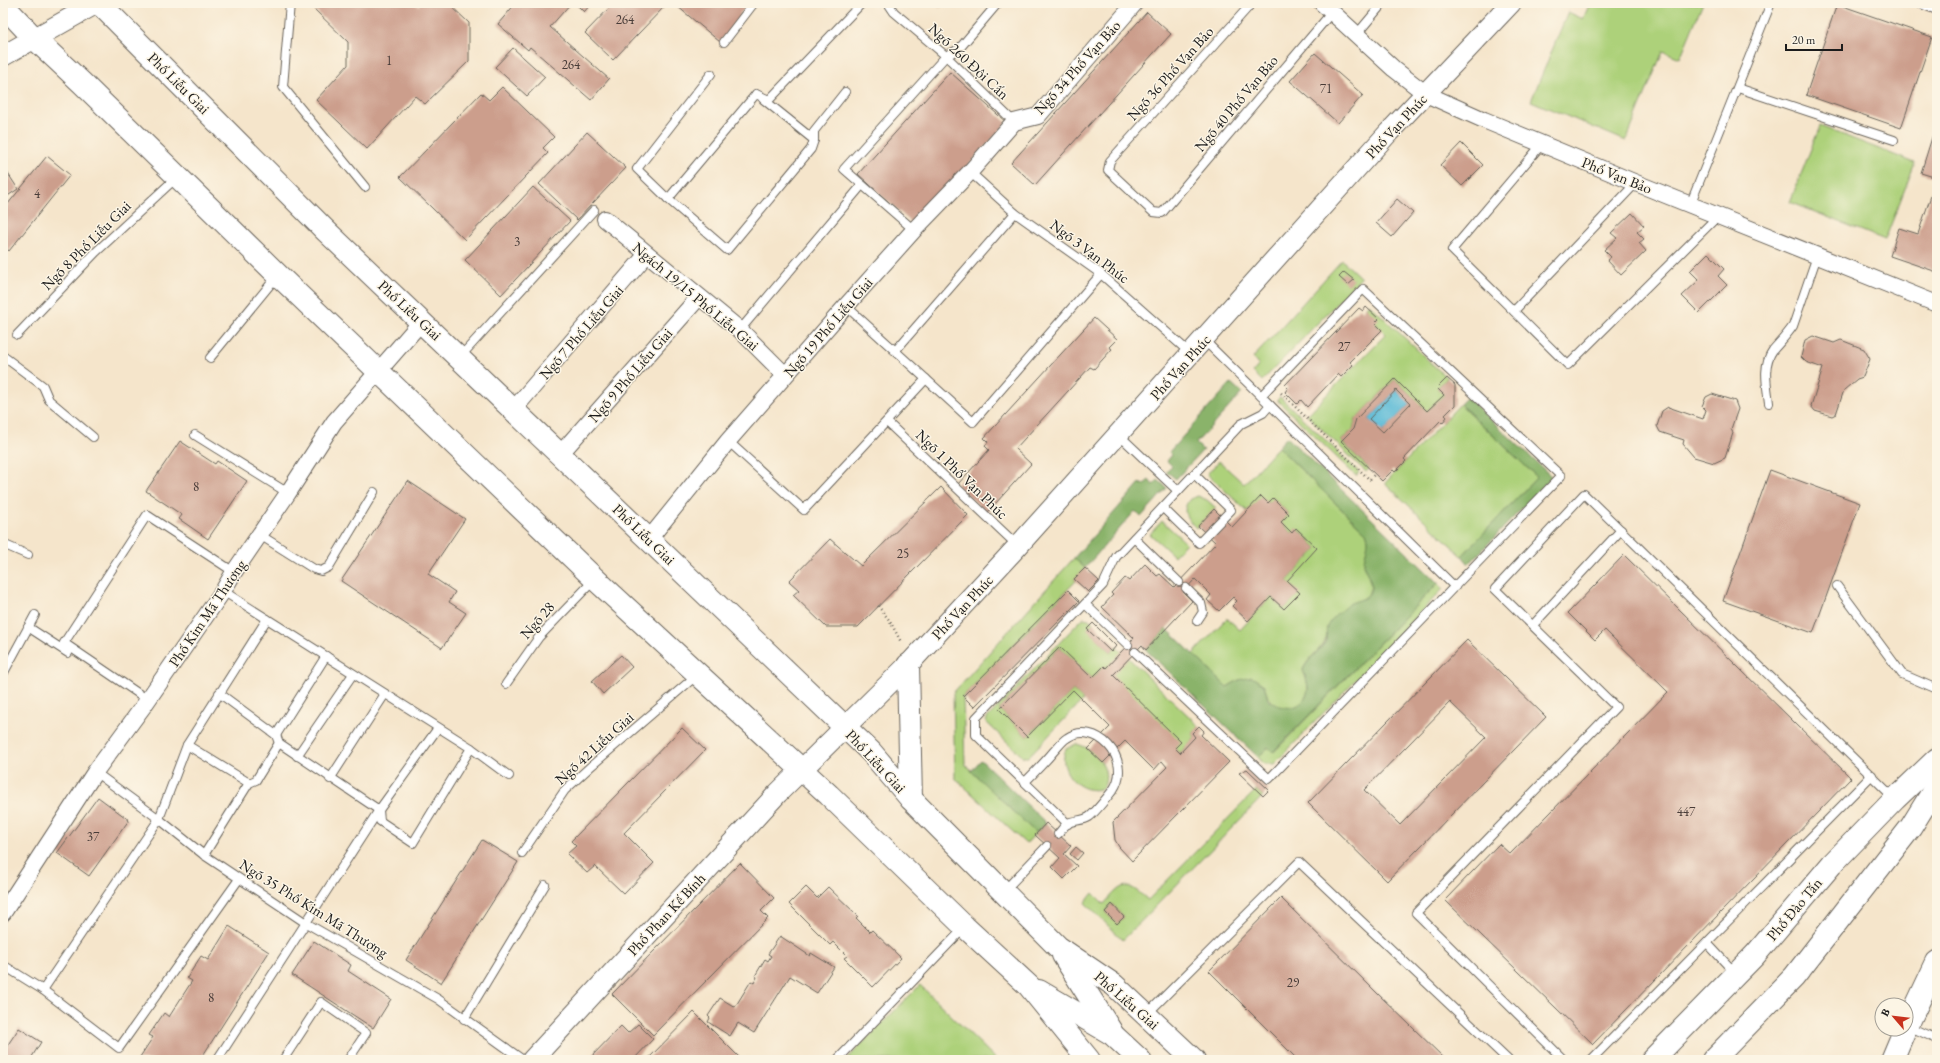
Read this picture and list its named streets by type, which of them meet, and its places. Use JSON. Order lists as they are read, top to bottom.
{
  "streets": {
    "main road": ["Phố Liễu Giai", "Phố Đào Tấn"],
    "street": [
      "Ngõ 34 Phố Vạn Bảo",
      "Phố Vạn Phúc",
      "Phố Vạn Bảo",
      "Ngách 19/15 Phố Liễu Giai",
      "Ngõ 19 Phố Liễu Giai",
      "Ngõ 7 Phố Liễu Giai",
      "Ngõ 9 Phố Liễu Giai",
      "Phố Kim Mã Thượng",
      "Phố Phan Kế Bính"
    ],
    "lane": [
      "Ngõ 260 Đội Cấn",
      "Ngõ 36 Phố Vạn Bảo",
      "Ngõ 40 Phố Vạn Bảo",
      "Ngõ 8 Phố Liễu Giai",
      "Ngõ 3 Vạn Phúc",
      "Ngõ 1 Phố Vạn Phúc",
      "Ngõ 28",
      "Ngõ 42 Liễu Giai",
      "Ngõ 35 Phố Kim Mã Thượng"
    ]
  },
  "crossings": [
    ["Ngõ 260 Đội Cấn", "Ngõ 34 Phố Vạn Bảo"],
    ["Ngõ 260 Đội Cấn", "Ngõ 19 Phố Liễu Giai"],
    ["Ngõ 34 Phố Vạn Bảo", "Ngõ 19 Phố Liễu Giai"],
    ["Ngõ 36 Phố Vạn Bảo", "Ngõ 40 Phố Vạn Bảo"],
    ["Phố Liễu Giai", "Phố Vạn Phúc"],
    ["Phố Liễu Giai", "Ngõ 19 Phố Liễu Giai"],
    ["Phố Liễu Giai", "Ngõ 7 Phố Liễu Giai"],
    ["Phố Liễu Giai", "Ngõ 9 Phố Liễu Giai"],
    ["Phố Liễu Giai", "Phố Kim Mã Thượng"],
    ["Phố Liễu Giai", "Phố Phan Kế Bính"],
    ["Ngõ 40 Phố Vạn Bảo", "Phố Vạn Bảo"],
    ["Phố Vạn Phúc", "Phố Vạn Bảo"],
    ["Phố Vạn Phúc", "Ngõ 3 Vạn Phúc"],
    ["Phố Vạn Phúc", "Ngõ 1 Phố Vạn Phúc"],
    ["Phố Vạn Phúc", "Phố Phan Kế Bính"],
    ["Ngõ 3 Vạn Phúc", "Ngõ 19 Phố Liễu Giai"],
    ["Ngách 19/15 Phố Liễu Giai", "Ngõ 19 Phố Liễu Giai"],
    ["Ngách 19/15 Phố Liễu Giai", "Ngõ 7 Phố Liễu Giai"],
    ["Ngách 19/15 Phố Liễu Giai", "Ngõ 9 Phố Liễu Giai"],
    ["Phố Kim Mã Thượng", "Ngõ 35 Phố Kim Mã Thượng"]
  ],
  "house_numbers": [
    "264",
    "1",
    "264",
    "71",
    "4",
    "3",
    "27",
    "8",
    "25",
    "447",
    "37",
    "29",
    "8"
  ],
  "scale_bar": "20 m",
  "north": "top left"
}
